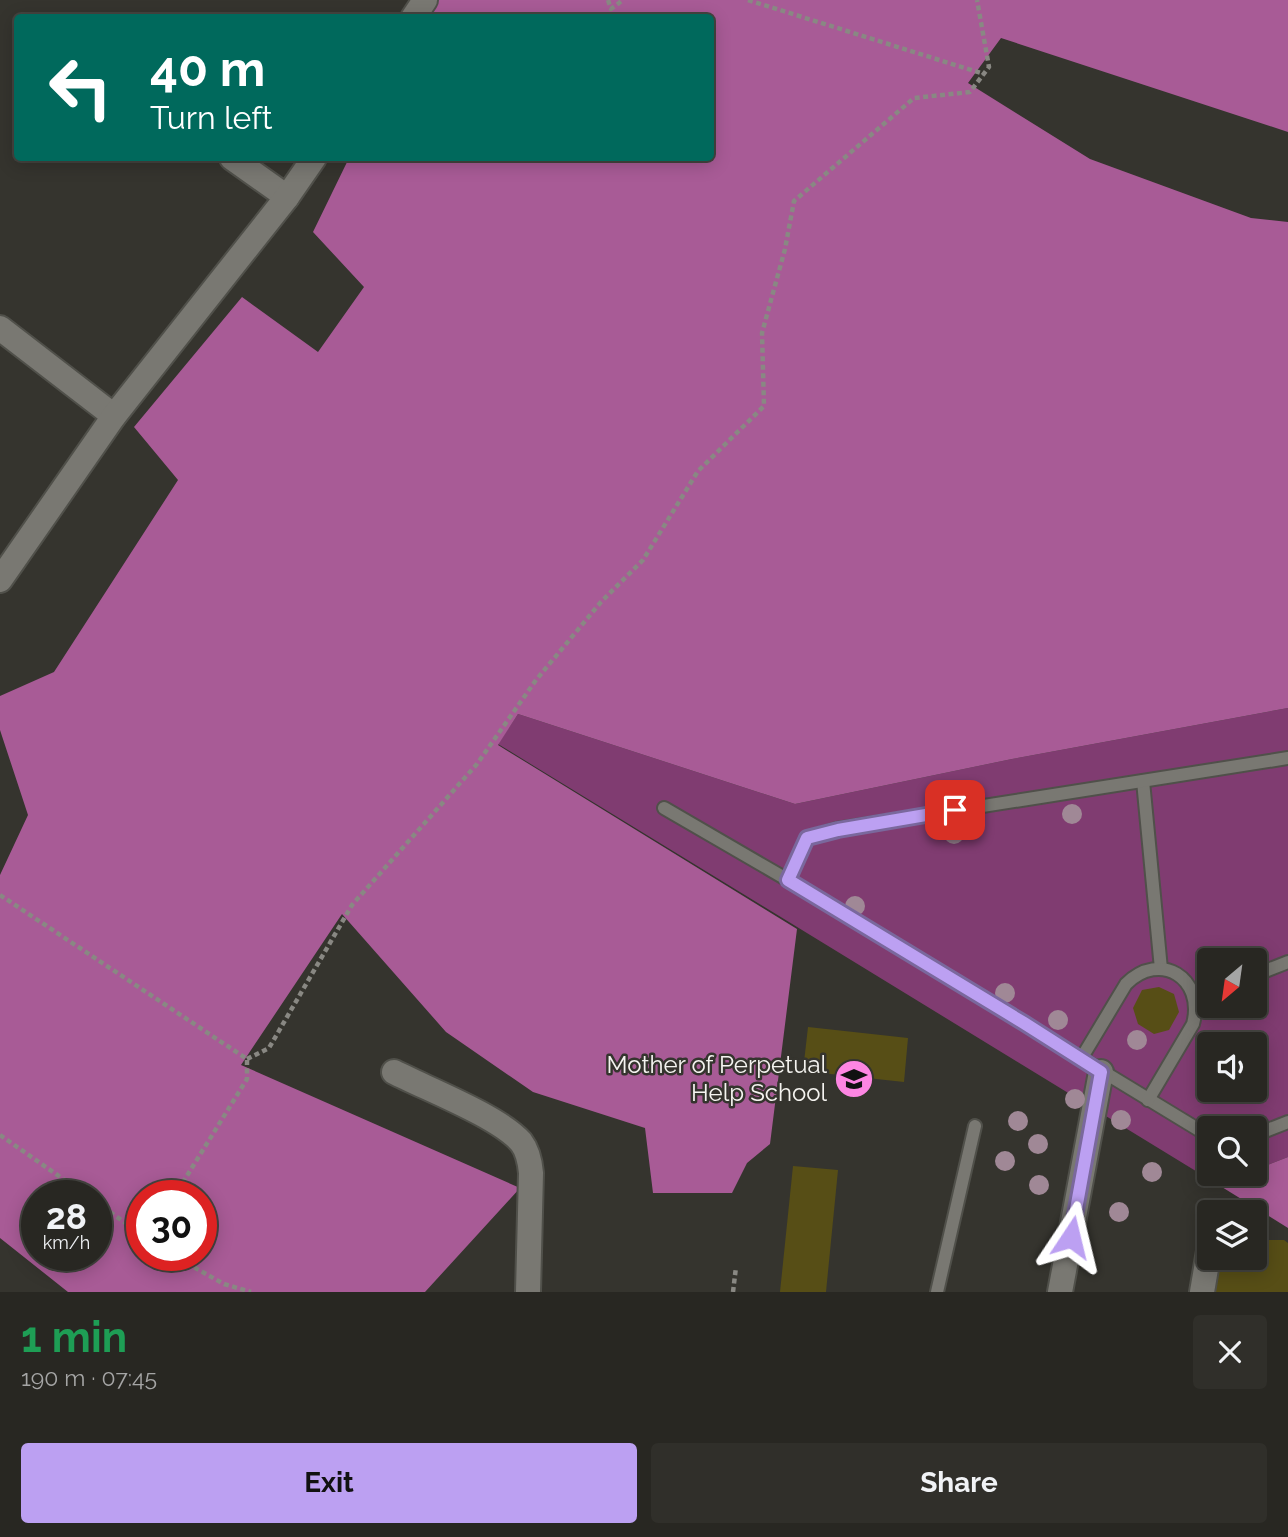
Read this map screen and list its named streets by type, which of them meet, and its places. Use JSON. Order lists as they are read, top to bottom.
{
  "places": {
    "school or university": ["Mother of Perpetual Help School"]
  },
  "north": "bottom left",
  "page": {
    "turn": ["40 m", "Turn left"],
    "speed": "28 km/h",
    "limit": "30",
    "heading": ["1 min", "190 m · 07:45"],
    "buttons": ["Exit", "Share"]
  }
}
